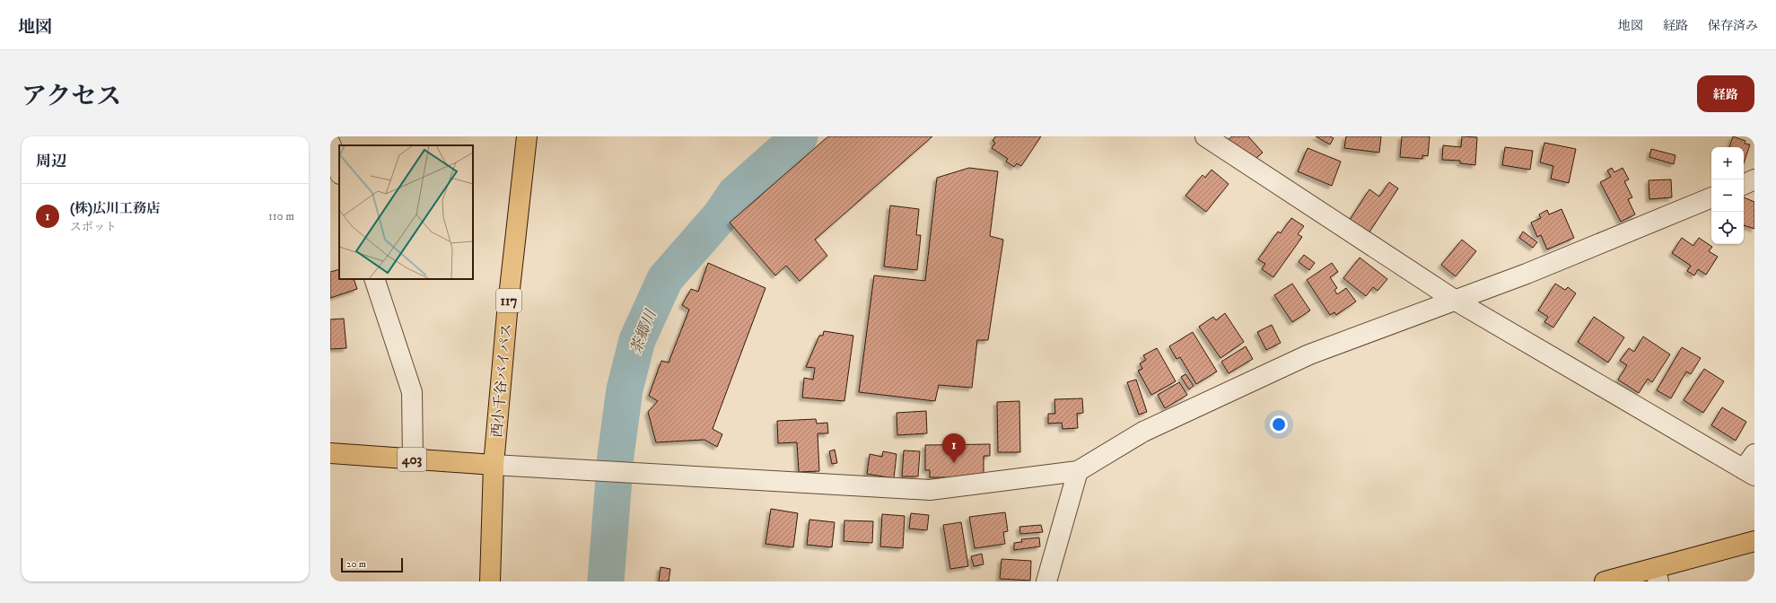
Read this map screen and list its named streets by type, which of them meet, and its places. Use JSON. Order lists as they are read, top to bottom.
{
  "streets": {
    "main road": ["117", "西小千谷バイパス", "403"]
  },
  "crossings": [
    ["西小千谷バイパス", "403"]
  ],
  "water": ["茶郷川"],
  "scale_bar": "20 m",
  "page": {
    "header": "地図",
    "nav": ["地図", "経路", "保存済み"],
    "title": "アクセス",
    "buttons": "経路",
    "heading": "周辺",
    "map_buttons": ["+", "−"],
    "list": [
      {
        "mark": "1",
        "name": "(株)広川工務店",
        "note": "スポット",
        "value": "110 m"
      }
    ],
    "pins": "1",
    "scale": "20 m"
  }
}
